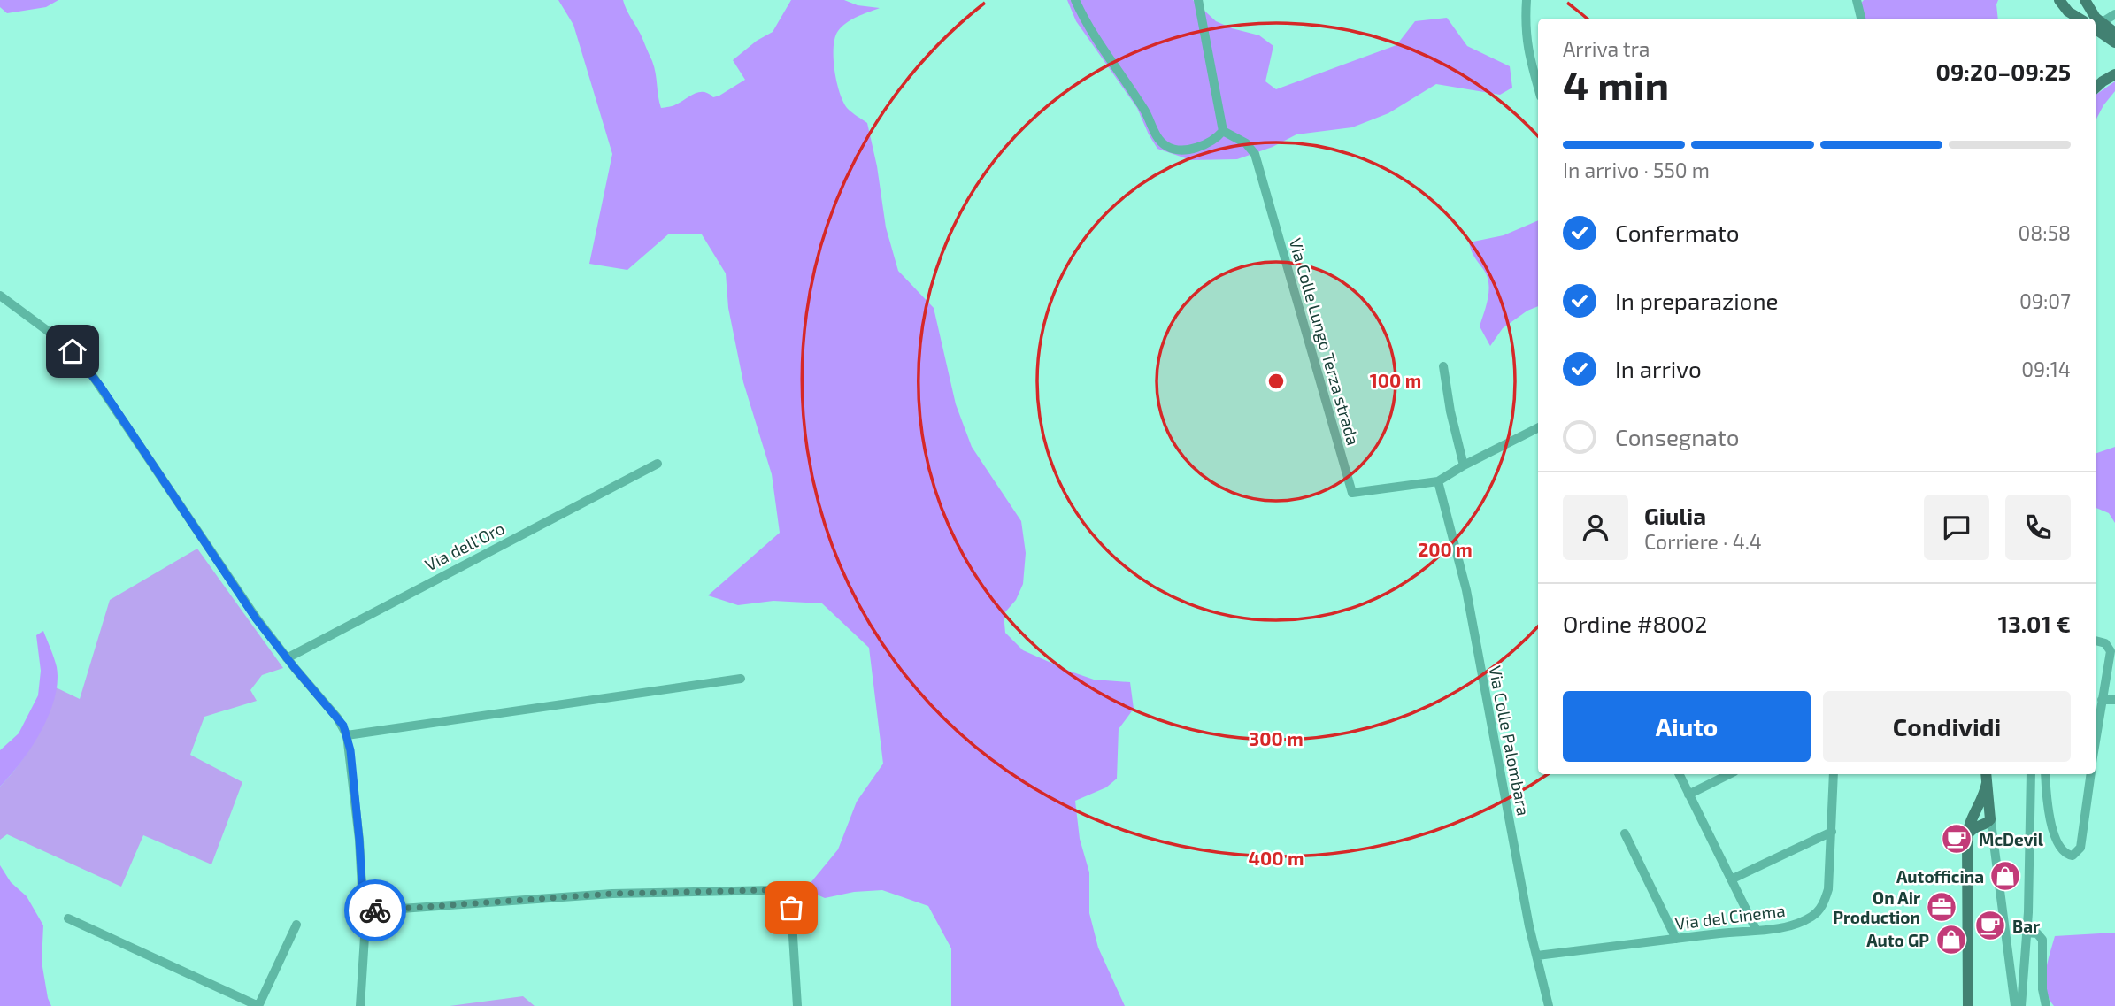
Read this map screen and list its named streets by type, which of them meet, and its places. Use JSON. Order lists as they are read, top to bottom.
{
  "streets": {
    "street": [
      "Via Colle Lungo Terza strada",
      "Via dell'Oro",
      "Via Colle Palombara",
      "Via del Cinema"
    ]
  },
  "crossings": [
    ["Via Colle Lungo Terza strada", "Via Colle Palombara"],
    ["Via Colle Palombara", "Via del Cinema"]
  ],
  "places": {
    "cafe": ["McDevil", "Bar"],
    "shop": ["Autofficina", "Auto GP"],
    "office": ["On Air Production"]
  },
  "page": {
    "heading": ["4 min", "Arriva tra", "09:20–09:25"],
    "panel": [
      "Giulia",
      "Corriere · 4.4",
      "Ordine #8002",
      "13.01 €"
    ],
    "bar": "In arrivo · 550 m",
    "list": [
      ["Confermato", "08:58"],
      ["In preparazione", "09:07"],
      ["In arrivo", "09:14"],
      "Consegnato"
    ],
    "buttons": ["Aiuto", "Condividi"]
  },
  "rings": [
    "100 m",
    "200 m",
    "300 m",
    "400 m"
  ]
}
